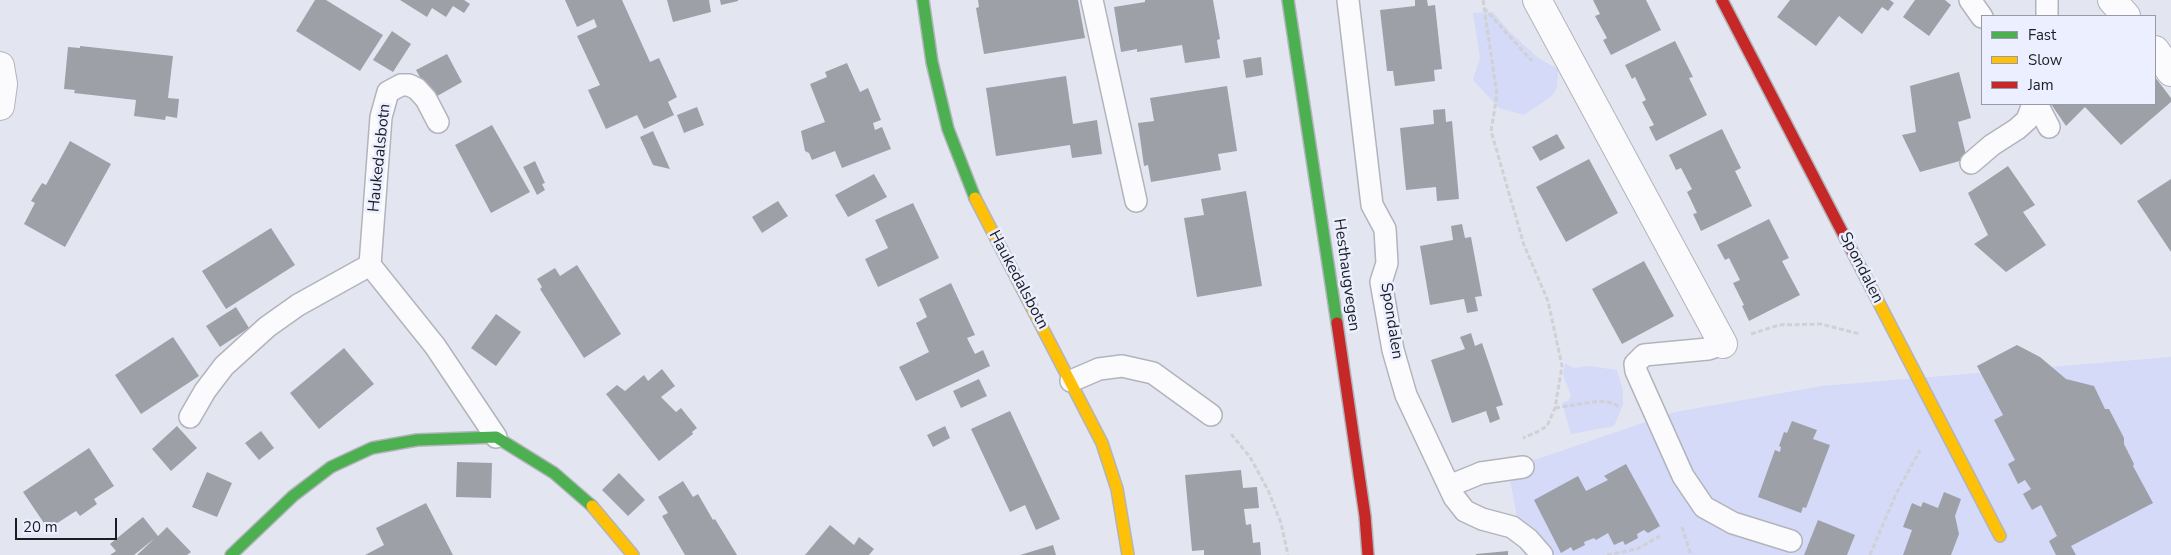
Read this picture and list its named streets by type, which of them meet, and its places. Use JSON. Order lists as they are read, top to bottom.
{
  "streets": {
    "street": ["Haukedalsbotn", "Spondalen", "Hesthaugvegen"]
  },
  "legend": ["Fast", "Slow", "Jam"],
  "scale_bar": "20 m"
}
